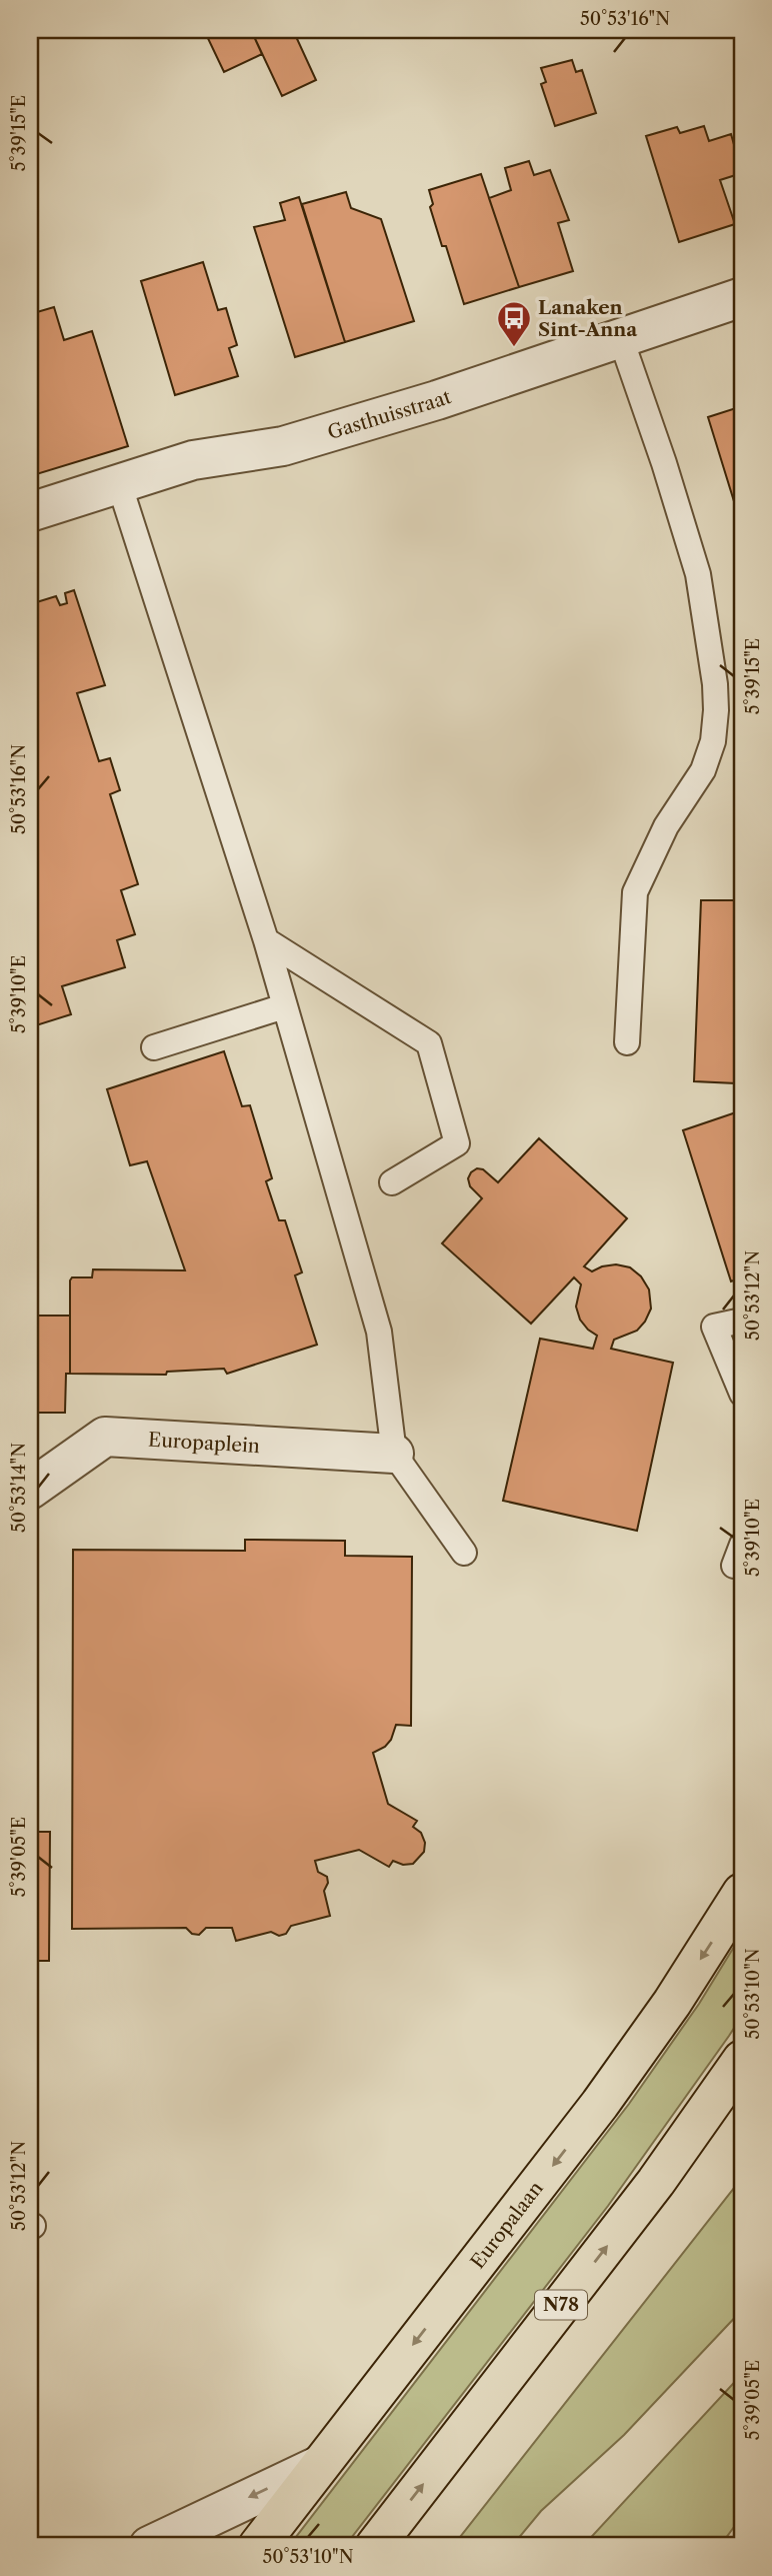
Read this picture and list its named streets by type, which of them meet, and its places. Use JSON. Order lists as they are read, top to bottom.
{
  "streets": {
    "main road": ["Europalaan", "N78"],
    "street": ["Gasthuisstraat", "Europaplein"]
  },
  "places": {
    "bus stop": ["Lanaken Sint-Anna"]
  },
  "coordinates": [
    "50°53'16\"N",
    "5°39'15\"E",
    "5°39'10\"E",
    "50°53'12\"N",
    "50°53'14\"N",
    "5°39'05\"E",
    "50°53'10\"N"
  ]
}
